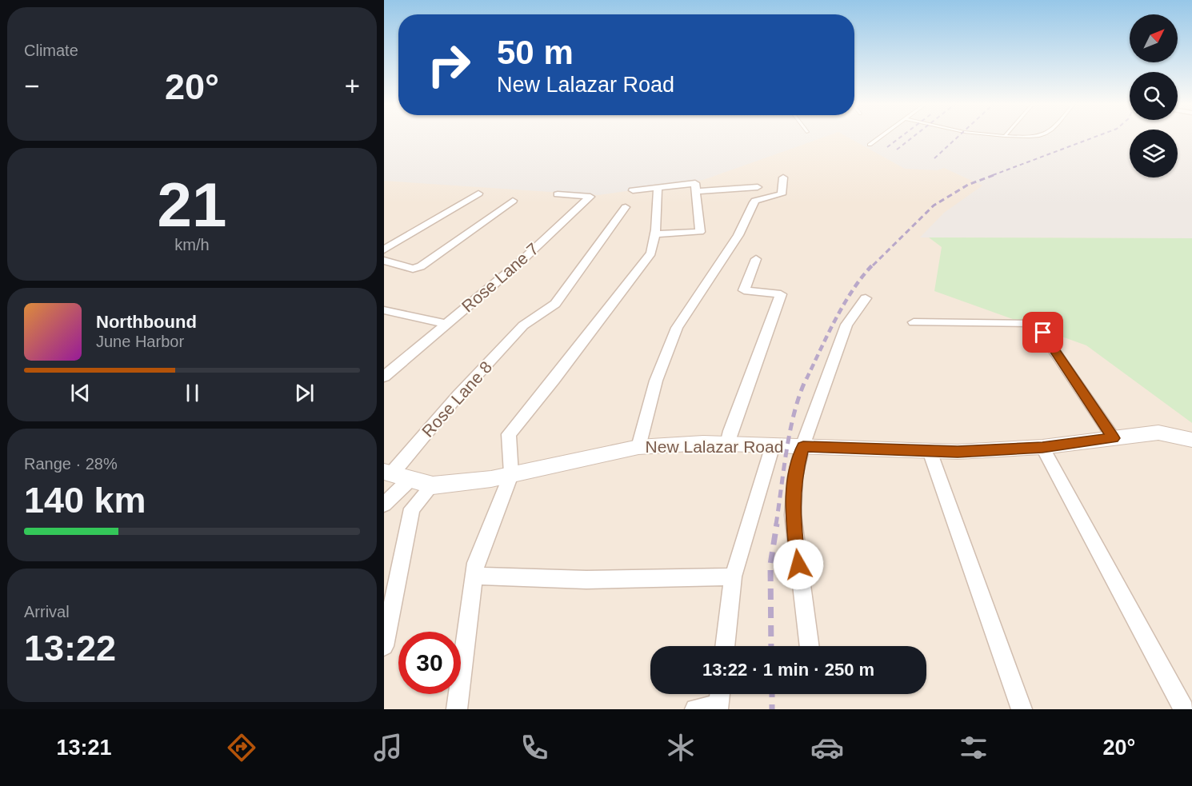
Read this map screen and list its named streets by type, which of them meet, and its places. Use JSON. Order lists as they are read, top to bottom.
{
  "streets": {
    "street": ["Rose Lane 7", "Rose Lane 8", "New Lalazar Road"]
  },
  "crossings": [
    ["Rose Lane 8", "New Lalazar Road"]
  ],
  "north": "top right",
  "page": {
    "tile": [
      "Climate",
      ["21", "km/h"],
      ["Range · 28%", "140 km"],
      ["Arrival", "13:22"]
    ],
    "turn": ["50 m", "New Lalazar Road"],
    "heat": ["−", "20°", "+"],
    "song": ["Northbound", "June Harbor"],
    "limit": "30",
    "trip": "13:22 · 1 min · 250 m",
    "tabs": ["13:21", "20°"]
  }
}
